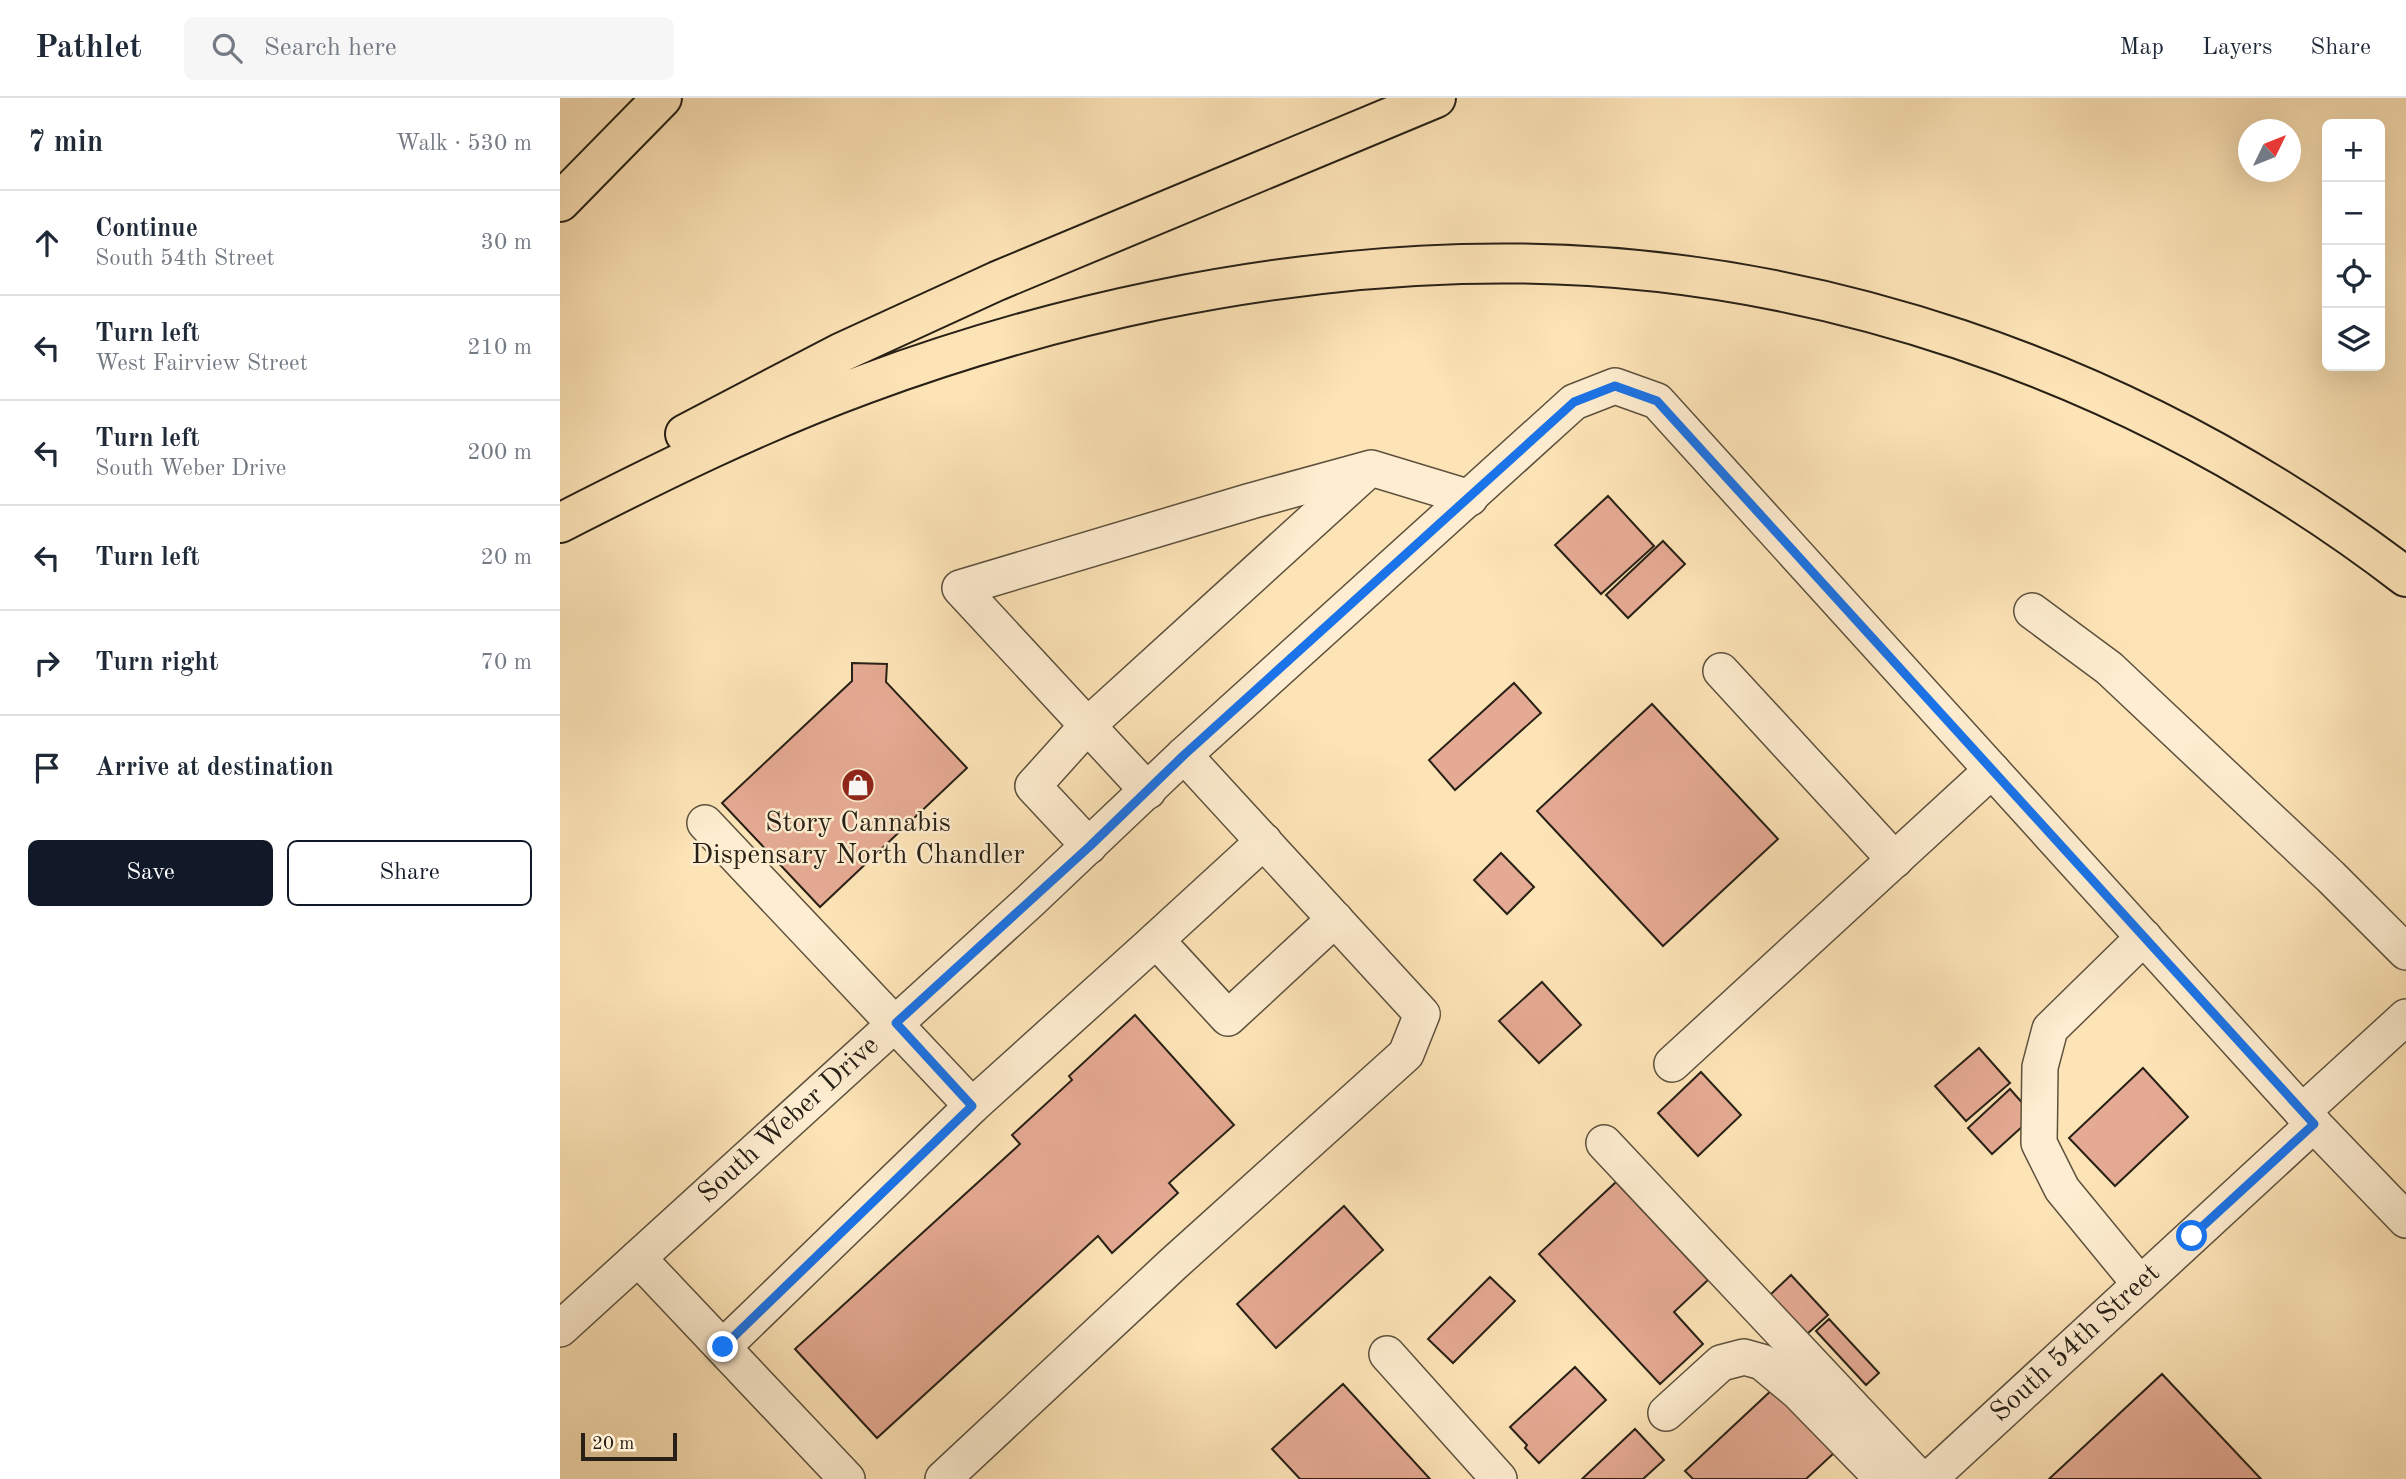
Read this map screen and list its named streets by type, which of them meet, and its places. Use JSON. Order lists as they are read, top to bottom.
{
  "streets": {
    "street": ["South Weber Drive", "South 54th Street"]
  },
  "places": {
    "shop": ["Story Cannabis Dispensary North Chandler"]
  },
  "scale_bar": "20 m",
  "north": "top right",
  "page": {
    "header": "Pathlet",
    "search": "Search here",
    "nav": ["Map", "Layers", "Share"],
    "heading": ["7 min", "Walk · 530 m"],
    "map_buttons": ["+", "−"],
    "list": [
      ["Continue", "South 54th Street", "30 m"],
      ["Turn left", "West Fairview Street", "210 m"],
      ["Turn left", "South Weber Drive", "200 m"],
      ["Turn left", "20 m"],
      ["Turn right", "70 m"],
      "Arrive at destination"
    ],
    "buttons": ["Save", "Share"],
    "scale": "20 m"
  }
}
